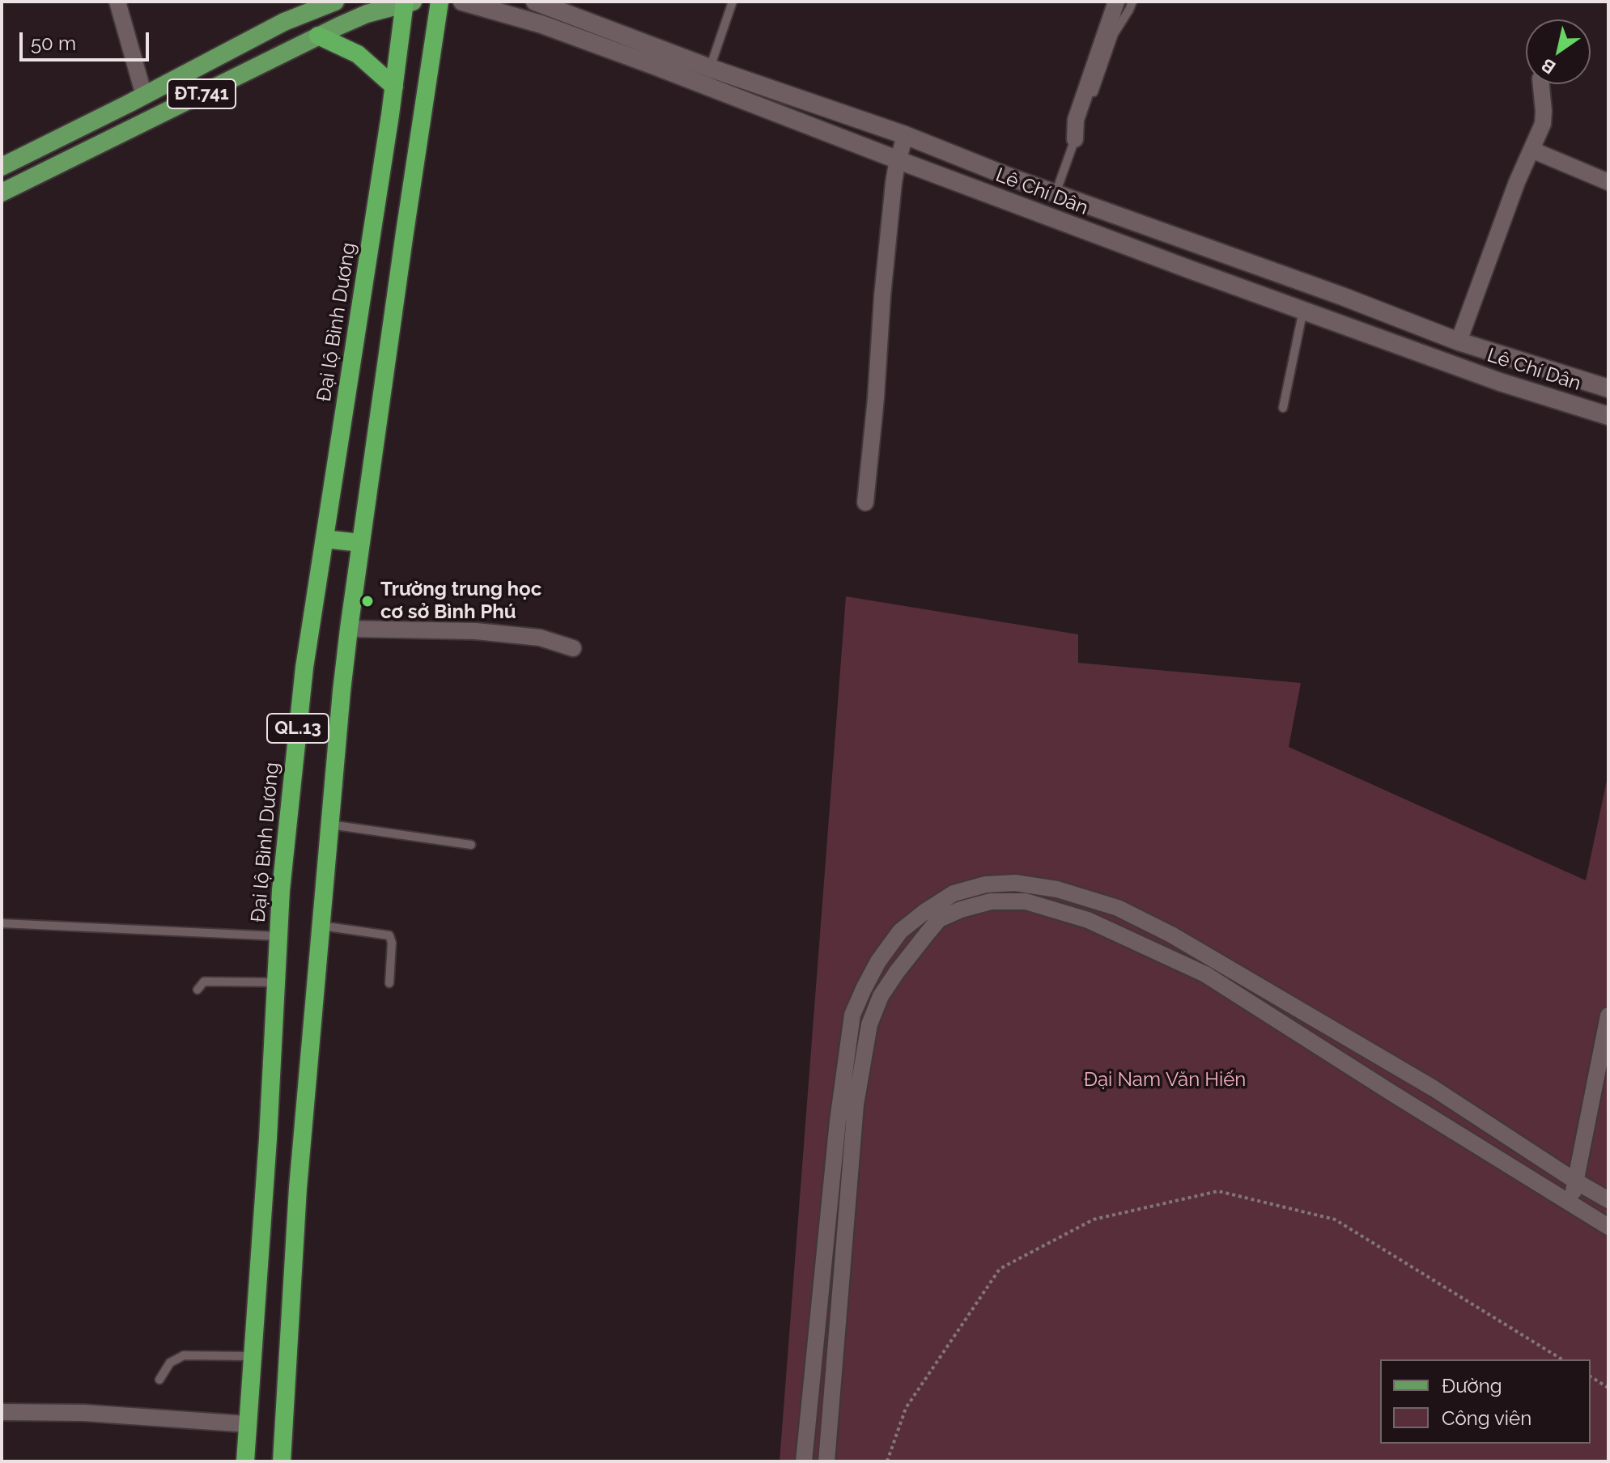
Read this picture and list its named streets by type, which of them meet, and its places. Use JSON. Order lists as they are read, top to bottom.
{
  "streets": {
    "highway": ["Đại lộ Bình Dương", "QL.13"],
    "main road": ["ĐT.741", "Lê Chí Dân"]
  },
  "crossings": [
    ["ĐT.741", "Đại lộ Bình Dương"]
  ],
  "parks": ["Đại Nam Văn Hiến"],
  "places": ["Trường trung học cơ sở Bình Phú"],
  "legend": ["Đường", "Công viên"],
  "scale_bar": "50 m",
  "north": "bottom left"
}
